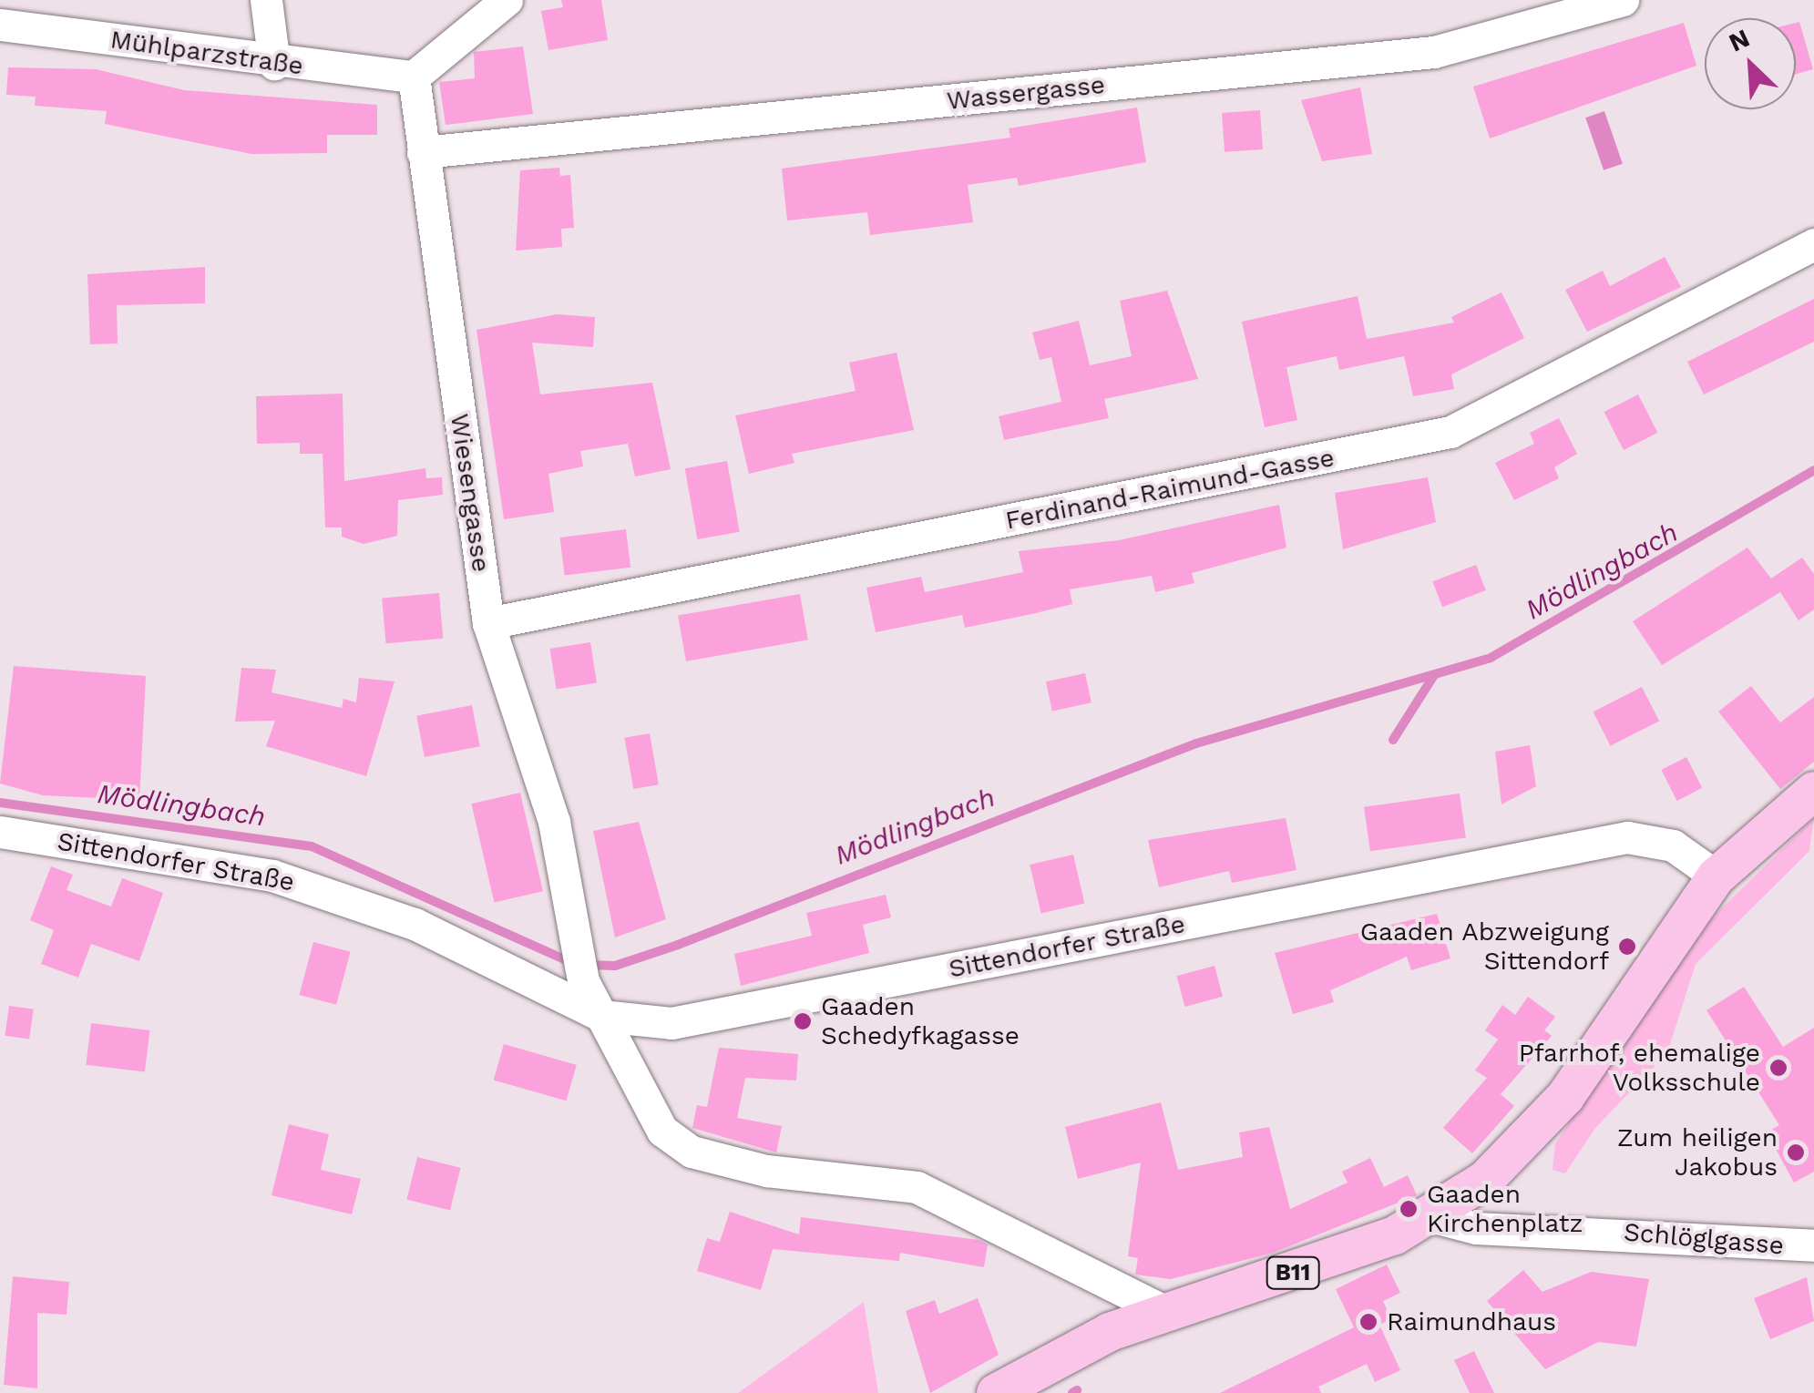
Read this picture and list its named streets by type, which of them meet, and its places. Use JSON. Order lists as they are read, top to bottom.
{
  "streets": {
    "main road": ["B11"],
    "street": [
      "Mühlparzstraße",
      "Wassergasse",
      "Ferdinand-Raimund-Gasse",
      "Wiesengasse",
      "Sittendorfer Straße",
      "Schlöglgasse"
    ]
  },
  "crossings": [
    ["Mühlparzstraße", "Wiesengasse"],
    ["Wassergasse", "Wiesengasse"],
    ["Ferdinand-Raimund-Gasse", "Wiesengasse"],
    ["Wiesengasse", "Sittendorfer Straße"],
    ["Wiesengasse", "B11"],
    ["Sittendorfer Straße", "B11"],
    ["Schlöglgasse", "B11"]
  ],
  "water": ["Mödlingbach"],
  "places": [
    "Gaaden Abzweigung Sittendorf",
    "Gaaden Schedyfkagasse",
    "Pfarrhof, ehemalige Volksschule",
    "Zum heiligen Jakobus",
    "Gaaden Kirchenplatz",
    "Raimundhaus"
  ],
  "north": "top left"
}
